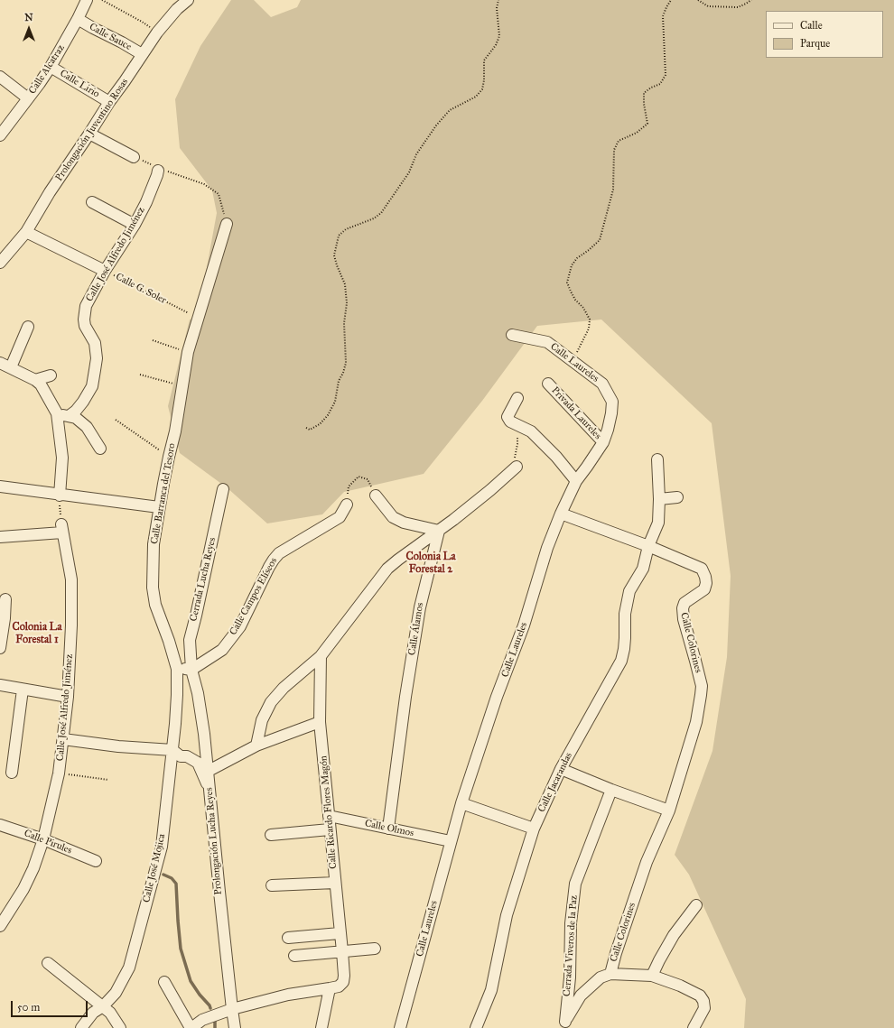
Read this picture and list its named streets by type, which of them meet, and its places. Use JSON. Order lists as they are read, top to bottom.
{
  "streets": {
    "street": [
      "Calle Sauce",
      "Calle Alcatraz",
      "Calle Lirio",
      "Prolongación Juventino Rosas",
      "Calle José Alfredo Jiménez",
      "Calle G. Soler",
      "Calle Laureles",
      "Privada Laureles",
      "Calle Barranca del Tesoro",
      "Cerrada Lucha Reyes",
      "Calle Campos Elíseos",
      "Calle Álamos",
      "Calle Colorines",
      "Calle Jacarandas",
      "Calle Ricardo Flores Magón",
      "Calle Olmos",
      "Prolongación Lucha Reyes",
      "Calle Pirules",
      "Calle José Mojica",
      "Cerrada Viveros de la Paz"
    ]
  },
  "crossings": [
    ["Calle Sauce", "Calle Alcatraz"],
    ["Calle Sauce", "Prolongación Juventino Rosas"],
    ["Calle Alcatraz", "Calle Lirio"],
    ["Calle Lirio", "Prolongación Juventino Rosas"],
    ["Prolongación Juventino Rosas", "Calle G. Soler"],
    ["Calle José Alfredo Jiménez", "Calle G. Soler"],
    ["Calle José Alfredo Jiménez", "Calle Pirules"],
    ["Calle G. Soler", "Calle Barranca del Tesoro"],
    ["Calle Laureles", "Privada Laureles"],
    ["Calle Laureles", "Calle Colorines"],
    ["Calle Laureles", "Calle Olmos"],
    ["Calle Barranca del Tesoro", "Calle José Mojica"],
    ["Cerrada Lucha Reyes", "Calle Campos Elíseos"],
    ["Cerrada Lucha Reyes", "Prolongación Lucha Reyes"],
    ["Calle Campos Elíseos", "Prolongación Lucha Reyes"],
    ["Calle Álamos", "Calle Olmos"],
    ["Calle Colorines", "Calle Jacarandas"],
    ["Calle Ricardo Flores Magón", "Calle Olmos"],
    ["Calle Ricardo Flores Magón", "Prolongación Lucha Reyes"]
  ],
  "districts": ["Colonia La Forestal 2", "Colonia La Forestal 1"],
  "legend": ["Calle", "Parque"],
  "scale_bar": "50 m",
  "north": "top"
}
